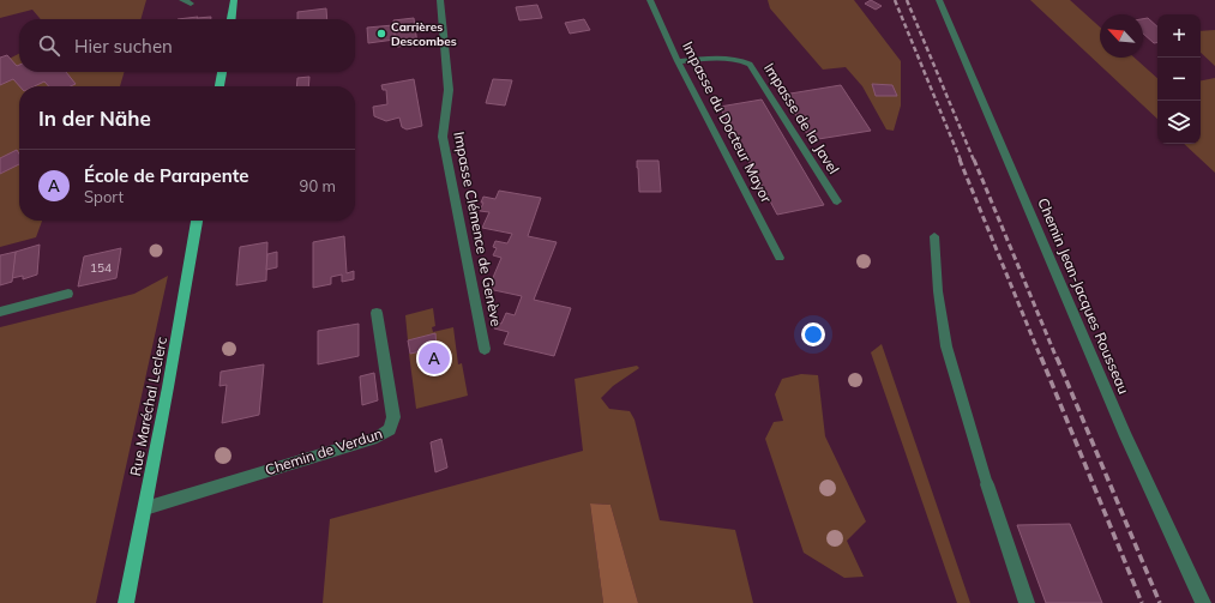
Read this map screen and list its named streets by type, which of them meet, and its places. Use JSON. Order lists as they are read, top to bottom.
{
  "streets": {
    "main road": ["Rue Maréchal Leclerc"],
    "street": ["Impasse Clémence de Genève", "Chemin Jean-Jacques Rousseau", "Chemin de Verdun"],
    "lane": ["Impasse de la Javel", "Impasse du Docteur Mayor"]
  },
  "crossings": [
    ["Impasse de la Javel", "Impasse du Docteur Mayor"],
    ["Rue Maréchal Leclerc", "Chemin de Verdun"]
  ],
  "places": ["Carrières Descombes"],
  "house_numbers": ["154"],
  "north": "top left",
  "page": {
    "map_buttons": ["+", "−"],
    "search": "Hier suchen",
    "heading": "In der Nähe",
    "list": [
      {
        "mark": "A",
        "name": "École de Parapente",
        "note": "Sport",
        "value": "90 m"
      }
    ],
    "pins": "A"
  }
}
